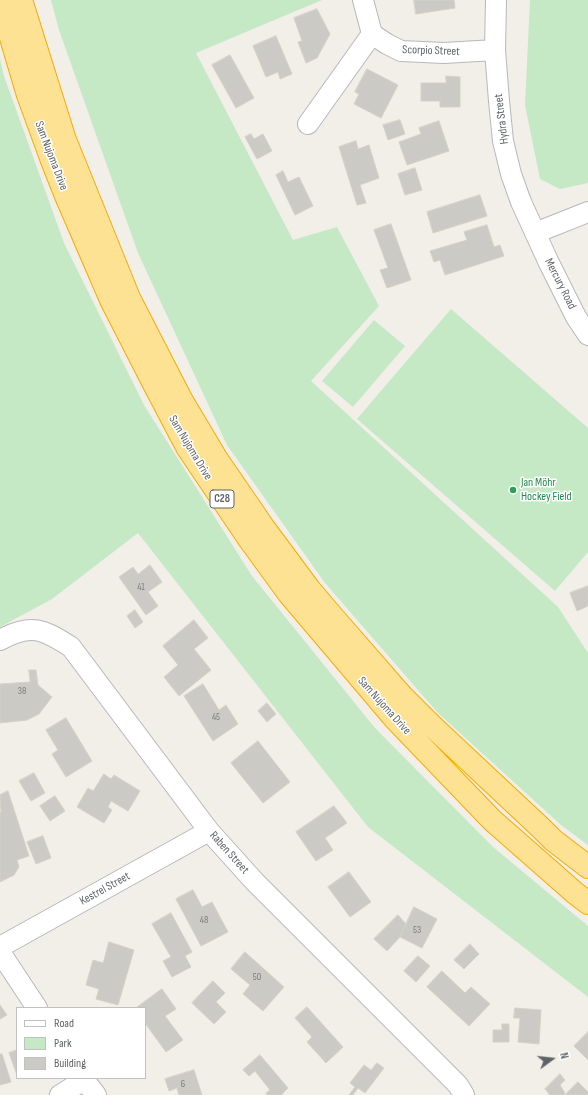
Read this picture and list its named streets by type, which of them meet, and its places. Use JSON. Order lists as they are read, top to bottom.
{
  "streets": {
    "highway": ["Sam Nujoma Drive", "C28"],
    "street": [
      "Scorpio Street",
      "Hydra Street",
      "Mercury Road",
      "Raben Street",
      "Kestrel Street"
    ]
  },
  "crossings": [
    ["Scorpio Street", "Hydra Street"],
    ["Hydra Street", "Mercury Road"],
    ["Raben Street", "Kestrel Street"]
  ],
  "places": ["Jan Möhr Hockey Field"],
  "house_numbers": [
    "41",
    "38",
    "45",
    "48",
    "53",
    "50",
    "6"
  ],
  "legend": ["Road", "Park", "Building"],
  "north": "right"
}
